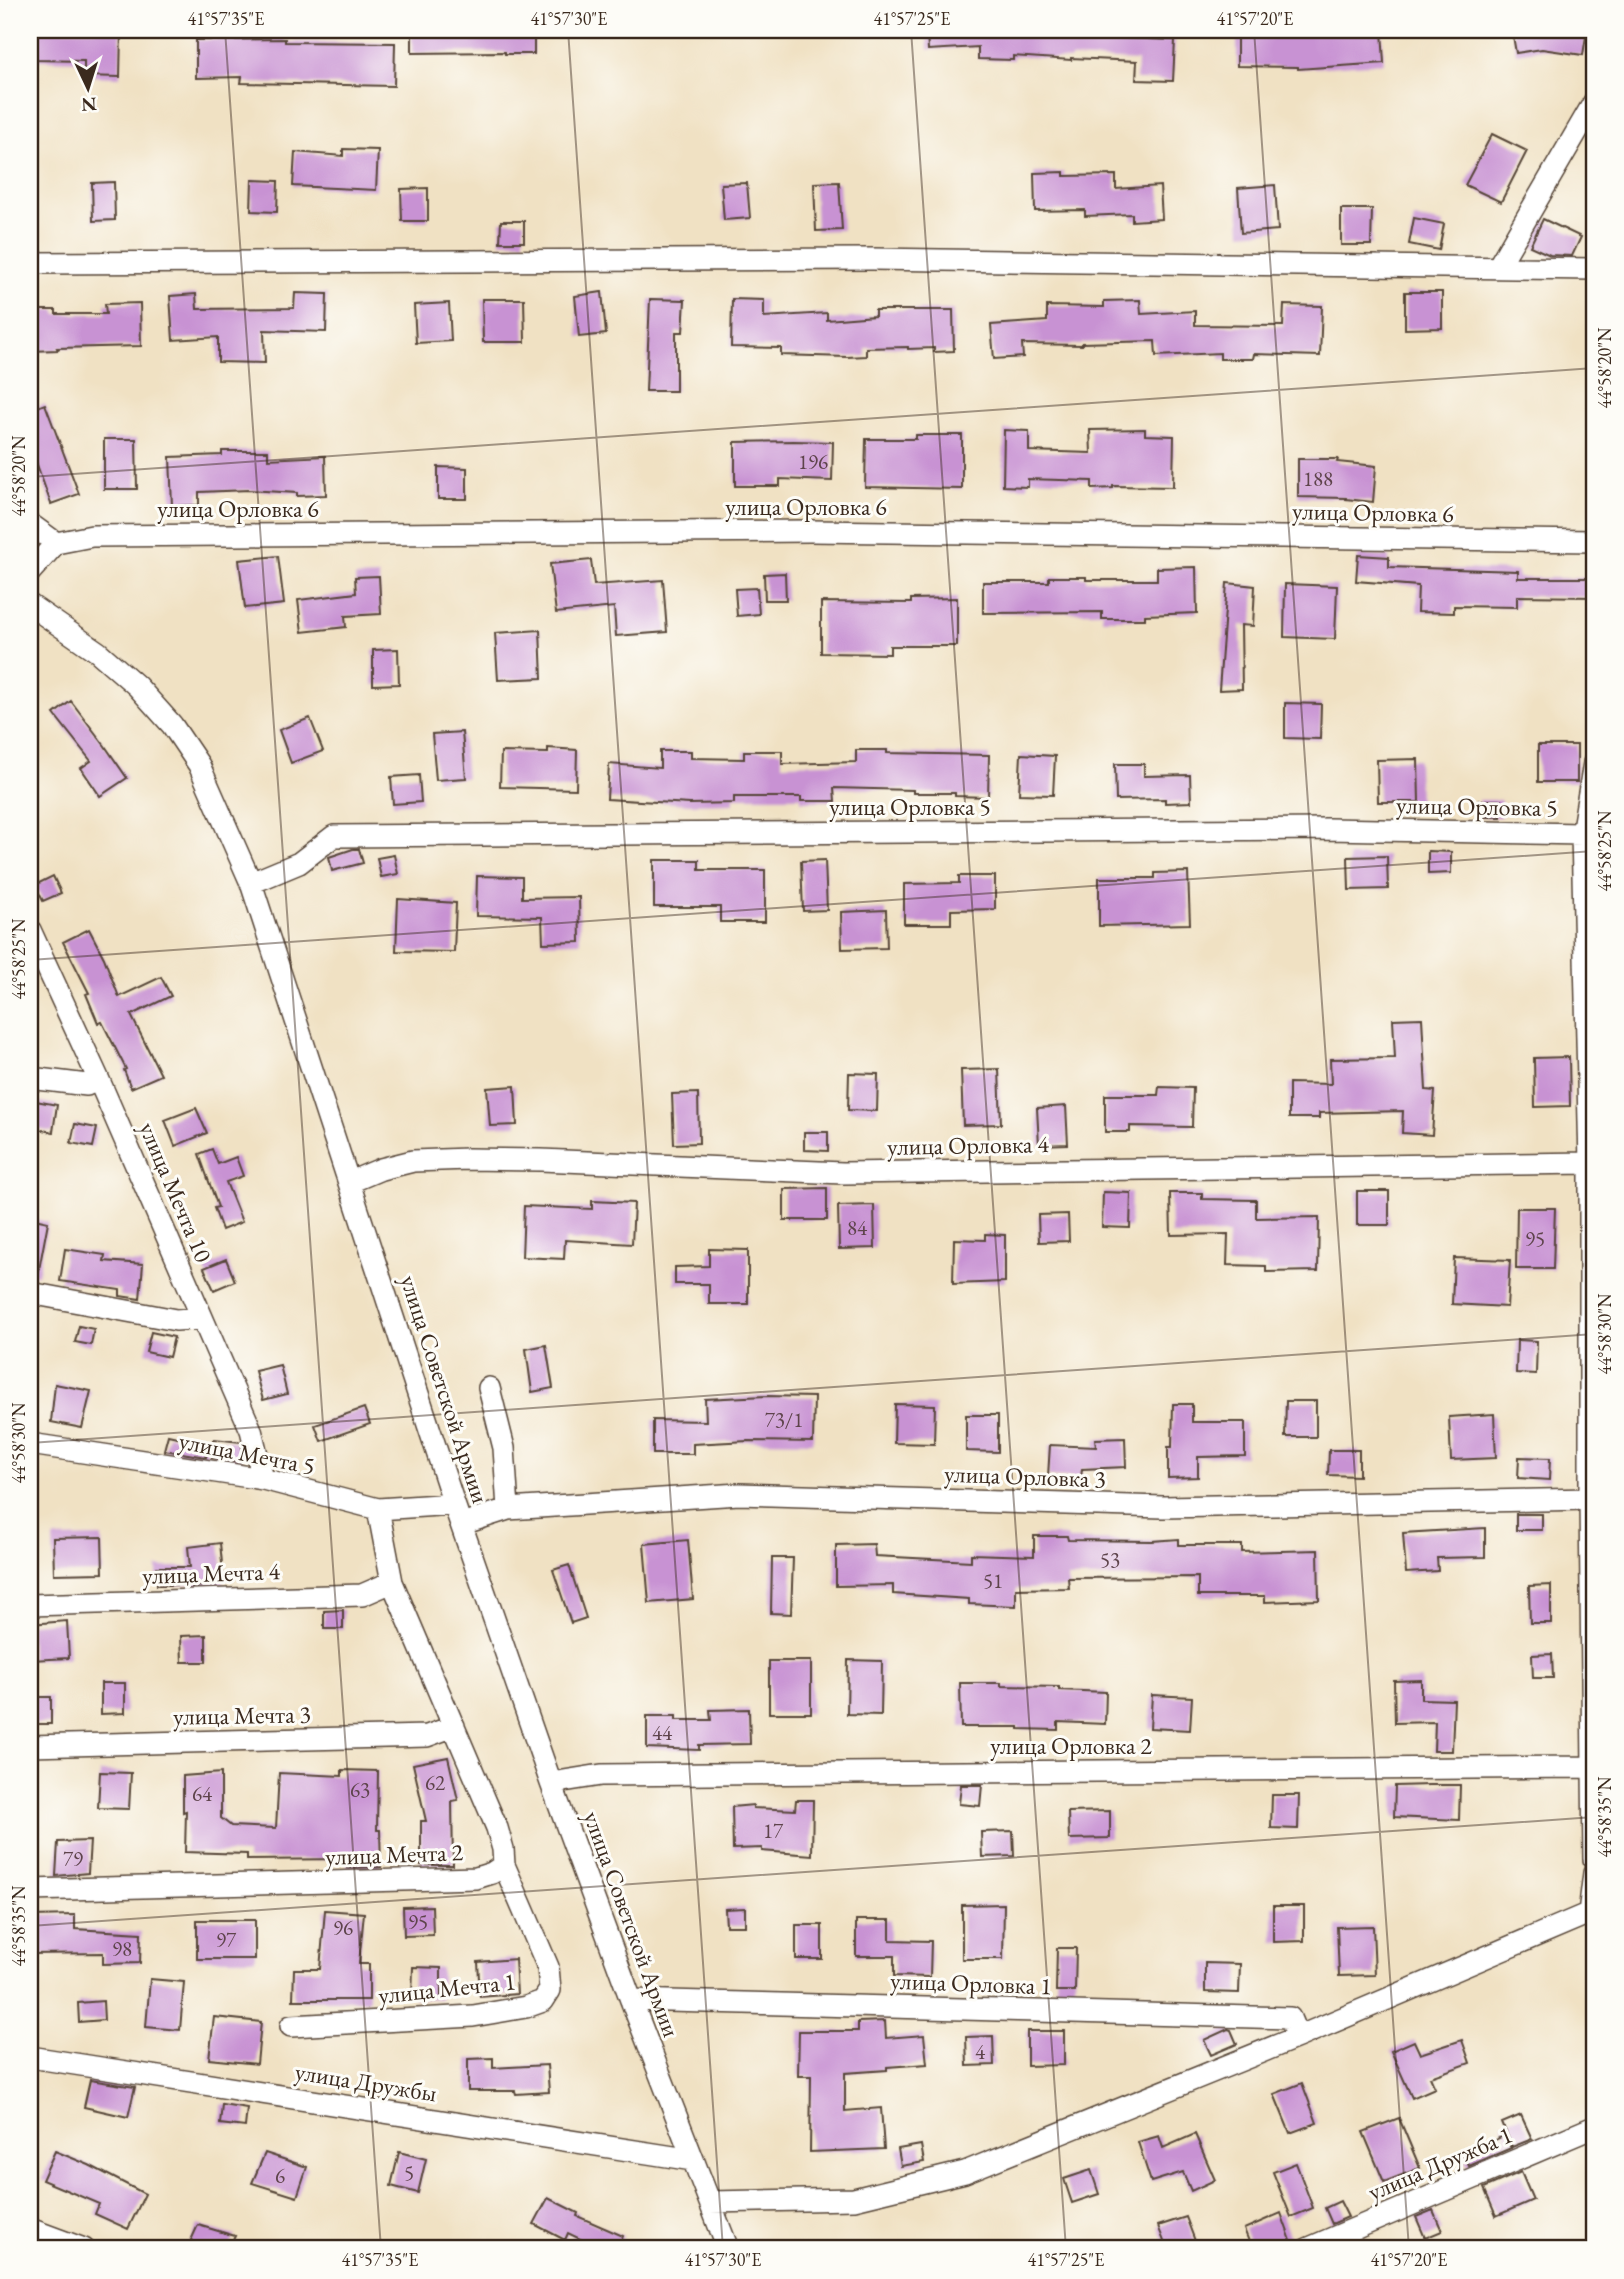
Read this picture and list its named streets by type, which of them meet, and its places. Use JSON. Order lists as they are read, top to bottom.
{
  "streets": {
    "street": [
      "улица Орловка 6",
      "улица Орловка 5",
      "улица Орловка 4",
      "улица Мечта 10",
      "улица Советской Армии",
      "улица Мечта 5",
      "улица Орловка 3",
      "улица Мечта 4",
      "улица Мечта 3",
      "улица Орловка 2",
      "улица Мечта 2",
      "улица Орловка 1",
      "улица Мечта 1",
      "улица Дружбы",
      "улица Дружба 1"
    ]
  },
  "crossings": [
    ["улица Орловка 5", "улица Советской Армии"],
    ["улица Орловка 4", "улица Советской Армии"],
    ["улица Мечта 10", "улица Мечта 5"],
    ["улица Советской Армии", "улица Мечта 5"],
    ["улица Советской Армии", "улица Орловка 3"],
    ["улица Советской Армии", "улица Орловка 2"],
    ["улица Советской Армии", "улица Орловка 1"],
    ["улица Советской Армии", "улица Дружбы"],
    ["улица Мечта 5", "улица Орловка 3"],
    ["улица Мечта 5", "улица Мечта 2"],
    ["улица Мечта 4", "улица Мечта 2"],
    ["улица Мечта 3", "улица Мечта 2"],
    ["улица Мечта 2", "улица Мечта 1"]
  ],
  "house_numbers": [
    "196",
    "188",
    "84",
    "95",
    "73/1",
    "53",
    "51",
    "44",
    "62",
    "63",
    "64",
    "17",
    "79",
    "95",
    "96",
    "97",
    "98",
    "4",
    "5",
    "6"
  ],
  "north": "bottom",
  "coordinates": [
    "41°57'35\"E",
    "41°57'30\"E",
    "41°57'25\"E",
    "41°57'20\"E",
    "44°58'20\"N",
    "44°58'25\"N",
    "44°58'30\"N",
    "44°58'35\"N"
  ]
}
